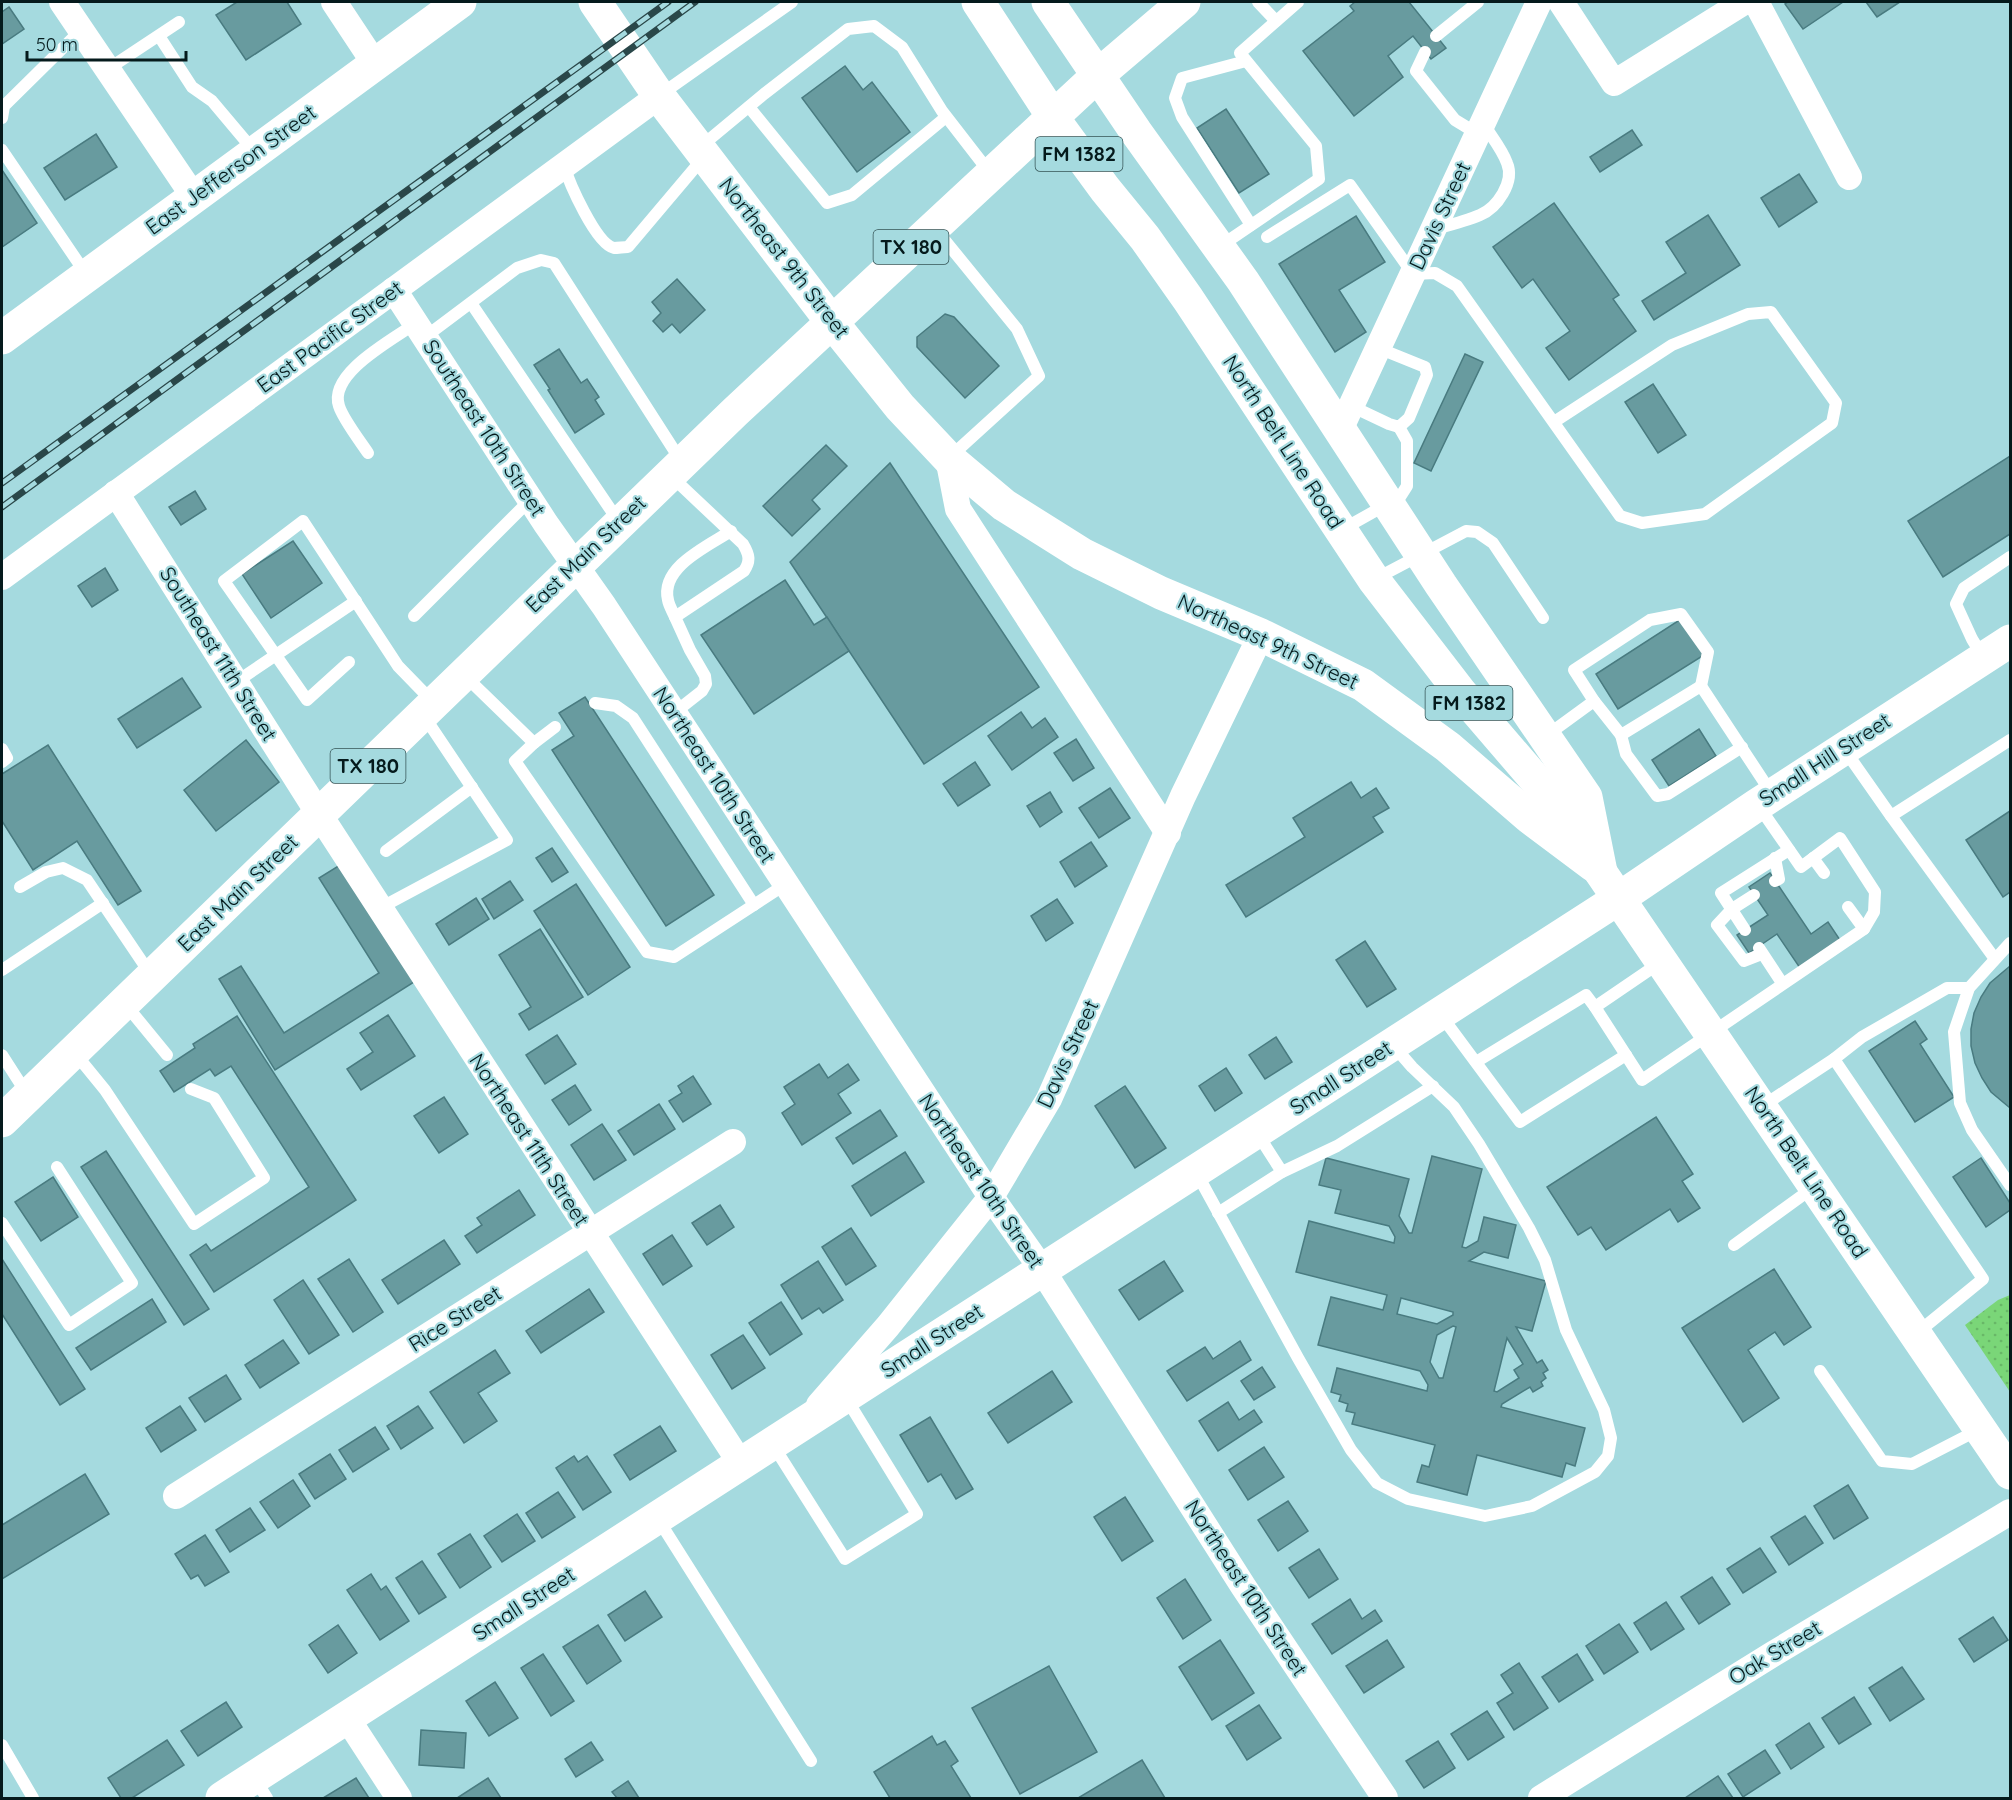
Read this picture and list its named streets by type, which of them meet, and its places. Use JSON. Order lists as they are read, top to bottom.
{
  "streets": {
    "street": [
      "FM 1382",
      "East Jefferson Street",
      "Davis Street",
      "TX 180",
      "Northeast 9th Street",
      "East Pacific Street",
      "Southeast 10th Street",
      "North Belt Line Road",
      "East Main Street",
      "Southeast 11th Street",
      "Small Hill Street",
      "Northeast 10th Street",
      "Small Street",
      "Northeast 11th Street",
      "Rice Street",
      "Oak Street"
    ]
  },
  "crossings": [
    ["FM 1382", "North Belt Line Road"],
    ["FM 1382", "East Main Street"],
    ["Davis Street", "Northeast 9th Street"],
    ["Davis Street", "North Belt Line Road"],
    ["Davis Street", "Northeast 10th Street"],
    ["Davis Street", "Small Street"],
    ["Northeast 9th Street", "East Pacific Street"],
    ["Northeast 9th Street", "North Belt Line Road"],
    ["Northeast 9th Street", "East Main Street"],
    ["East Pacific Street", "Southeast 10th Street"],
    ["East Pacific Street", "Southeast 11th Street"],
    ["Southeast 10th Street", "East Main Street"],
    ["Southeast 10th Street", "Northeast 10th Street"],
    ["North Belt Line Road", "East Main Street"],
    ["North Belt Line Road", "Small Hill Street"],
    ["North Belt Line Road", "Small Street"],
    ["East Main Street", "Southeast 11th Street"],
    ["East Main Street", "Northeast 10th Street"],
    ["East Main Street", "Northeast 11th Street"],
    ["Southeast 11th Street", "Northeast 11th Street"],
    ["Small Hill Street", "Small Street"],
    ["Northeast 10th Street", "Small Street"],
    ["Small Street", "Northeast 11th Street"],
    ["Northeast 11th Street", "Rice Street"]
  ],
  "scale_bar": "50 m"
}
